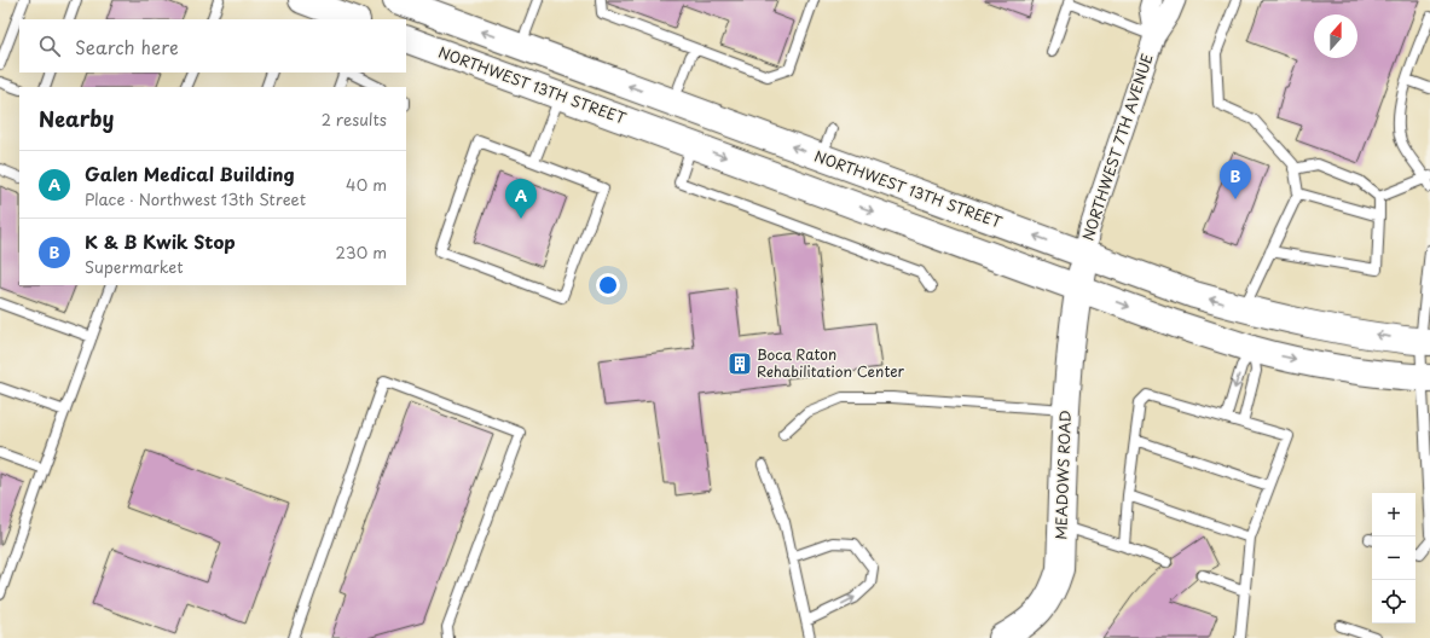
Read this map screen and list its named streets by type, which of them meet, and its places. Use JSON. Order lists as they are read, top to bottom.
{
  "streets": {
    "street": ["NORTHWEST 13TH STREET", "NORTHWEST 7TH AVENUE", "MEADOWS ROAD"]
  },
  "crossings": [
    ["NORTHWEST 13TH STREET", "NORTHWEST 7TH AVENUE"],
    ["NORTHWEST 13TH STREET", "MEADOWS ROAD"],
    ["NORTHWEST 7TH AVENUE", "MEADOWS ROAD"]
  ],
  "places": {
    "building": ["Boca Raton Rehabilitation Center"]
  },
  "north": "top",
  "page": {
    "search": "Search here",
    "heading": ["Nearby", "2 results"],
    "list": [
      {
        "mark": "A",
        "name": "Galen Medical Building",
        "note": "Place · Northwest 13th Street",
        "value": "40 m"
      },
      {
        "mark": "B",
        "name": "K & B Kwik Stop",
        "note": "Supermarket",
        "value": "230 m"
      }
    ],
    "pins": ["B", "A"],
    "map_buttons": ["+", "−"]
  }
}
